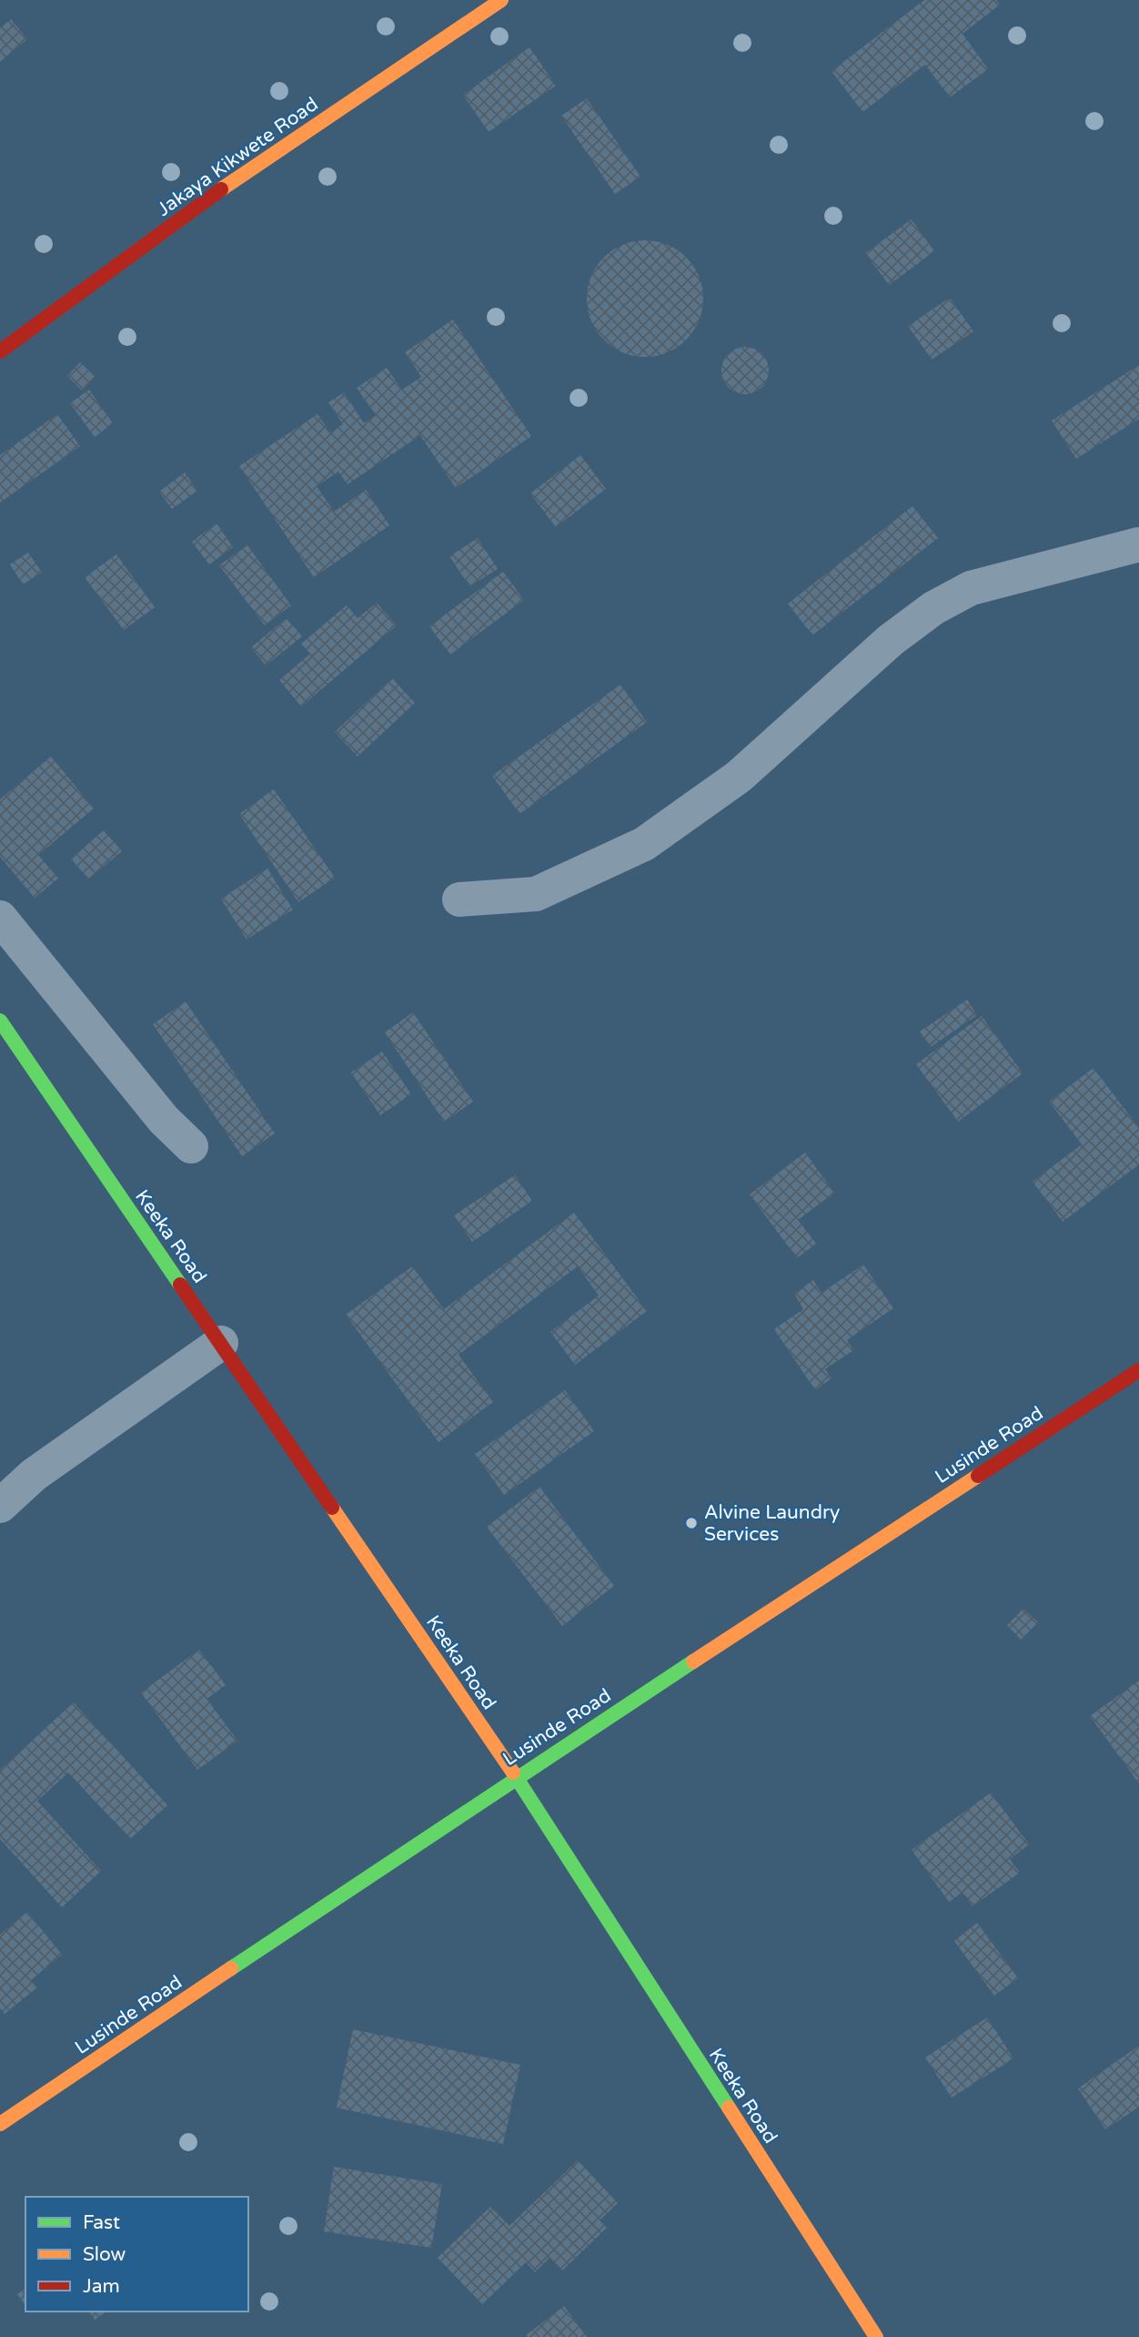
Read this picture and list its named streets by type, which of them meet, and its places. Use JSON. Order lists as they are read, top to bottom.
{
  "streets": {
    "street": ["Jakaya Kikwete Road", "Keeka Road", "Lusinde Road"]
  },
  "crossings": [
    ["Keeka Road", "Lusinde Road"]
  ],
  "places": ["Alvine Laundry Services"],
  "legend": ["Fast", "Slow", "Jam"]
}
